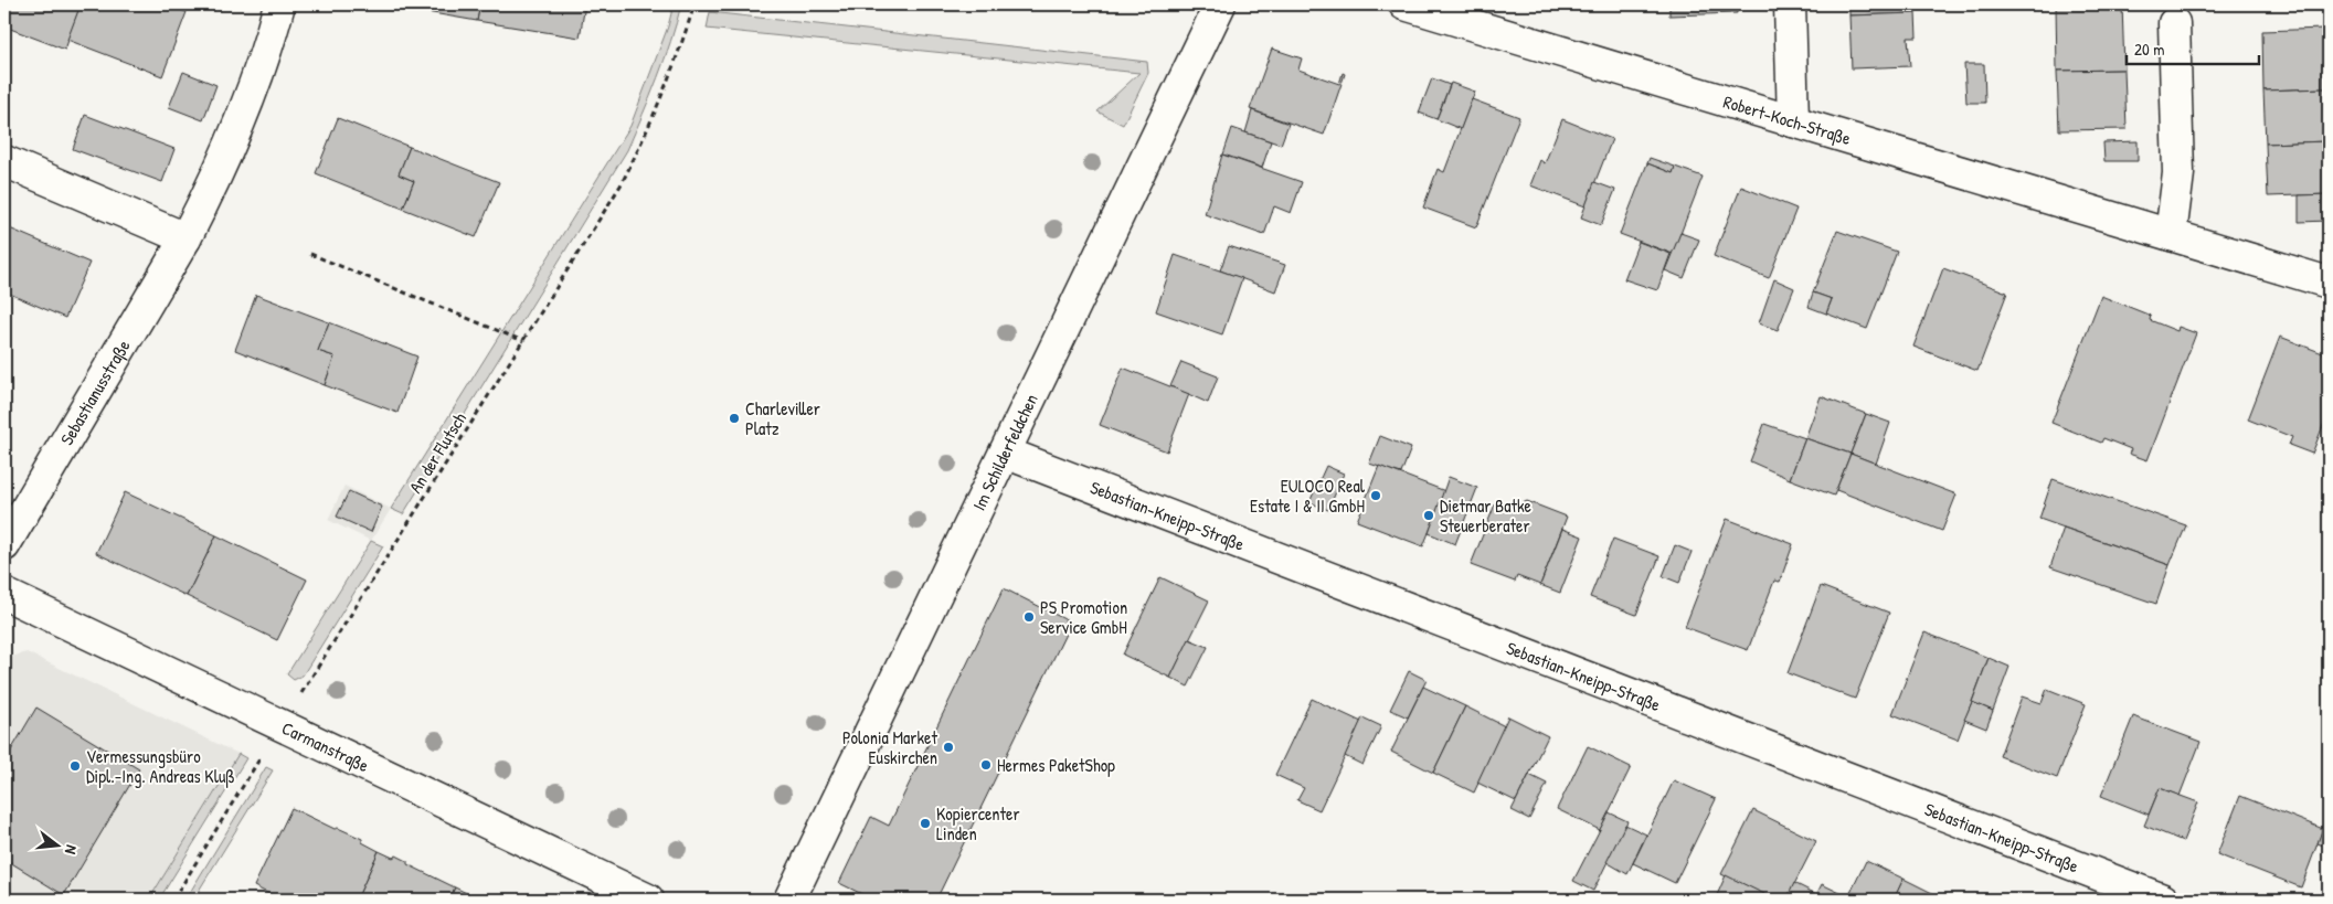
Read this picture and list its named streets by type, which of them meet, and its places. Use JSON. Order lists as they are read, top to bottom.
{
  "streets": {
    "street": [
      "Robert-Koch-Straße",
      "Sebastianusstraße",
      "Im Schilderfeldchen",
      "Sebastian-Kneipp-Straße",
      "Carmanstraße"
    ],
    "path": ["An der Flutsch"]
  },
  "crossings": [
    ["An der Flutsch", "Carmanstraße"],
    ["Im Schilderfeldchen", "Sebastian-Kneipp-Straße"]
  ],
  "places": [
    "Charleviller Platz",
    "EULOCO Real Estate I & II GmbH",
    "Dietmar Batke Steuerberater",
    "PS Promotion Service GmbH",
    "Polonia Market Euskirchen",
    "Hermes PaketShop",
    "Vermessungsbüro Dipl.-Ing. Andreas Kluß",
    "Kopiercenter Linden"
  ],
  "scale_bar": "20 m",
  "north": "right"
}
